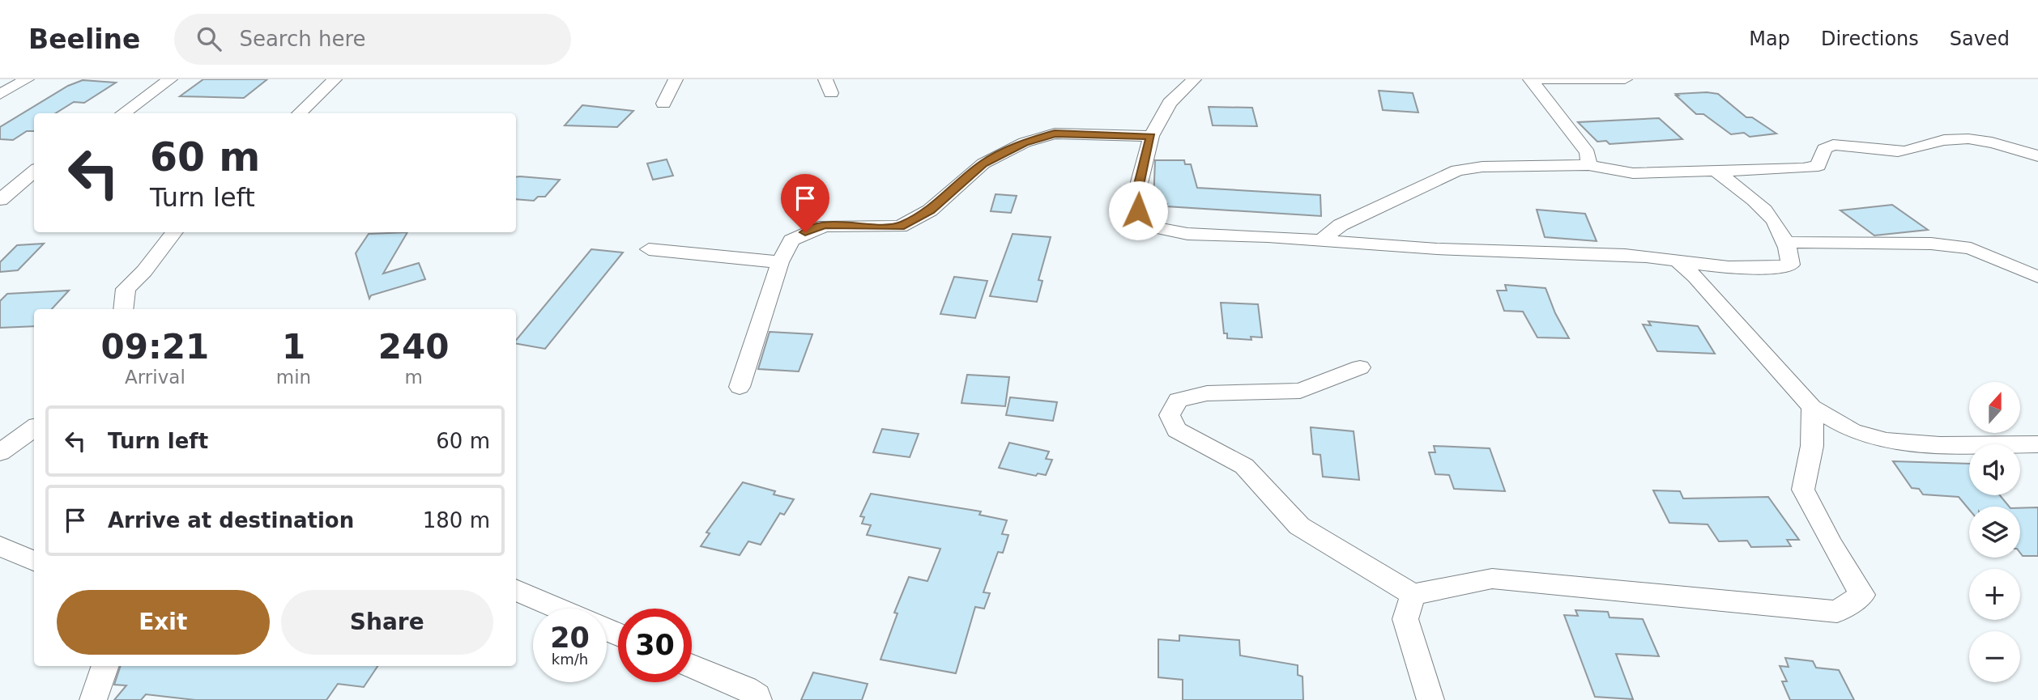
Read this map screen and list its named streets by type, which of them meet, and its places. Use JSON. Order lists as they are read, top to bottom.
{
  "north": "top",
  "page": {
    "header": "Beeline",
    "search": "Search here",
    "nav": ["Map", "Directions", "Saved"],
    "turn": ["60 m", "Turn left"],
    "eta": [
      "09:21",
      "Arrival",
      "1",
      "min",
      "240",
      "m"
    ],
    "map_buttons": ["+", "−"],
    "list": [
      {
        "name": "Turn left",
        "value": "60 m"
      },
      {
        "name": "Arrive at destination",
        "value": "180 m"
      }
    ],
    "buttons": ["Exit", "Share"],
    "speed": "20 km/h",
    "limit": "30"
  }
}
